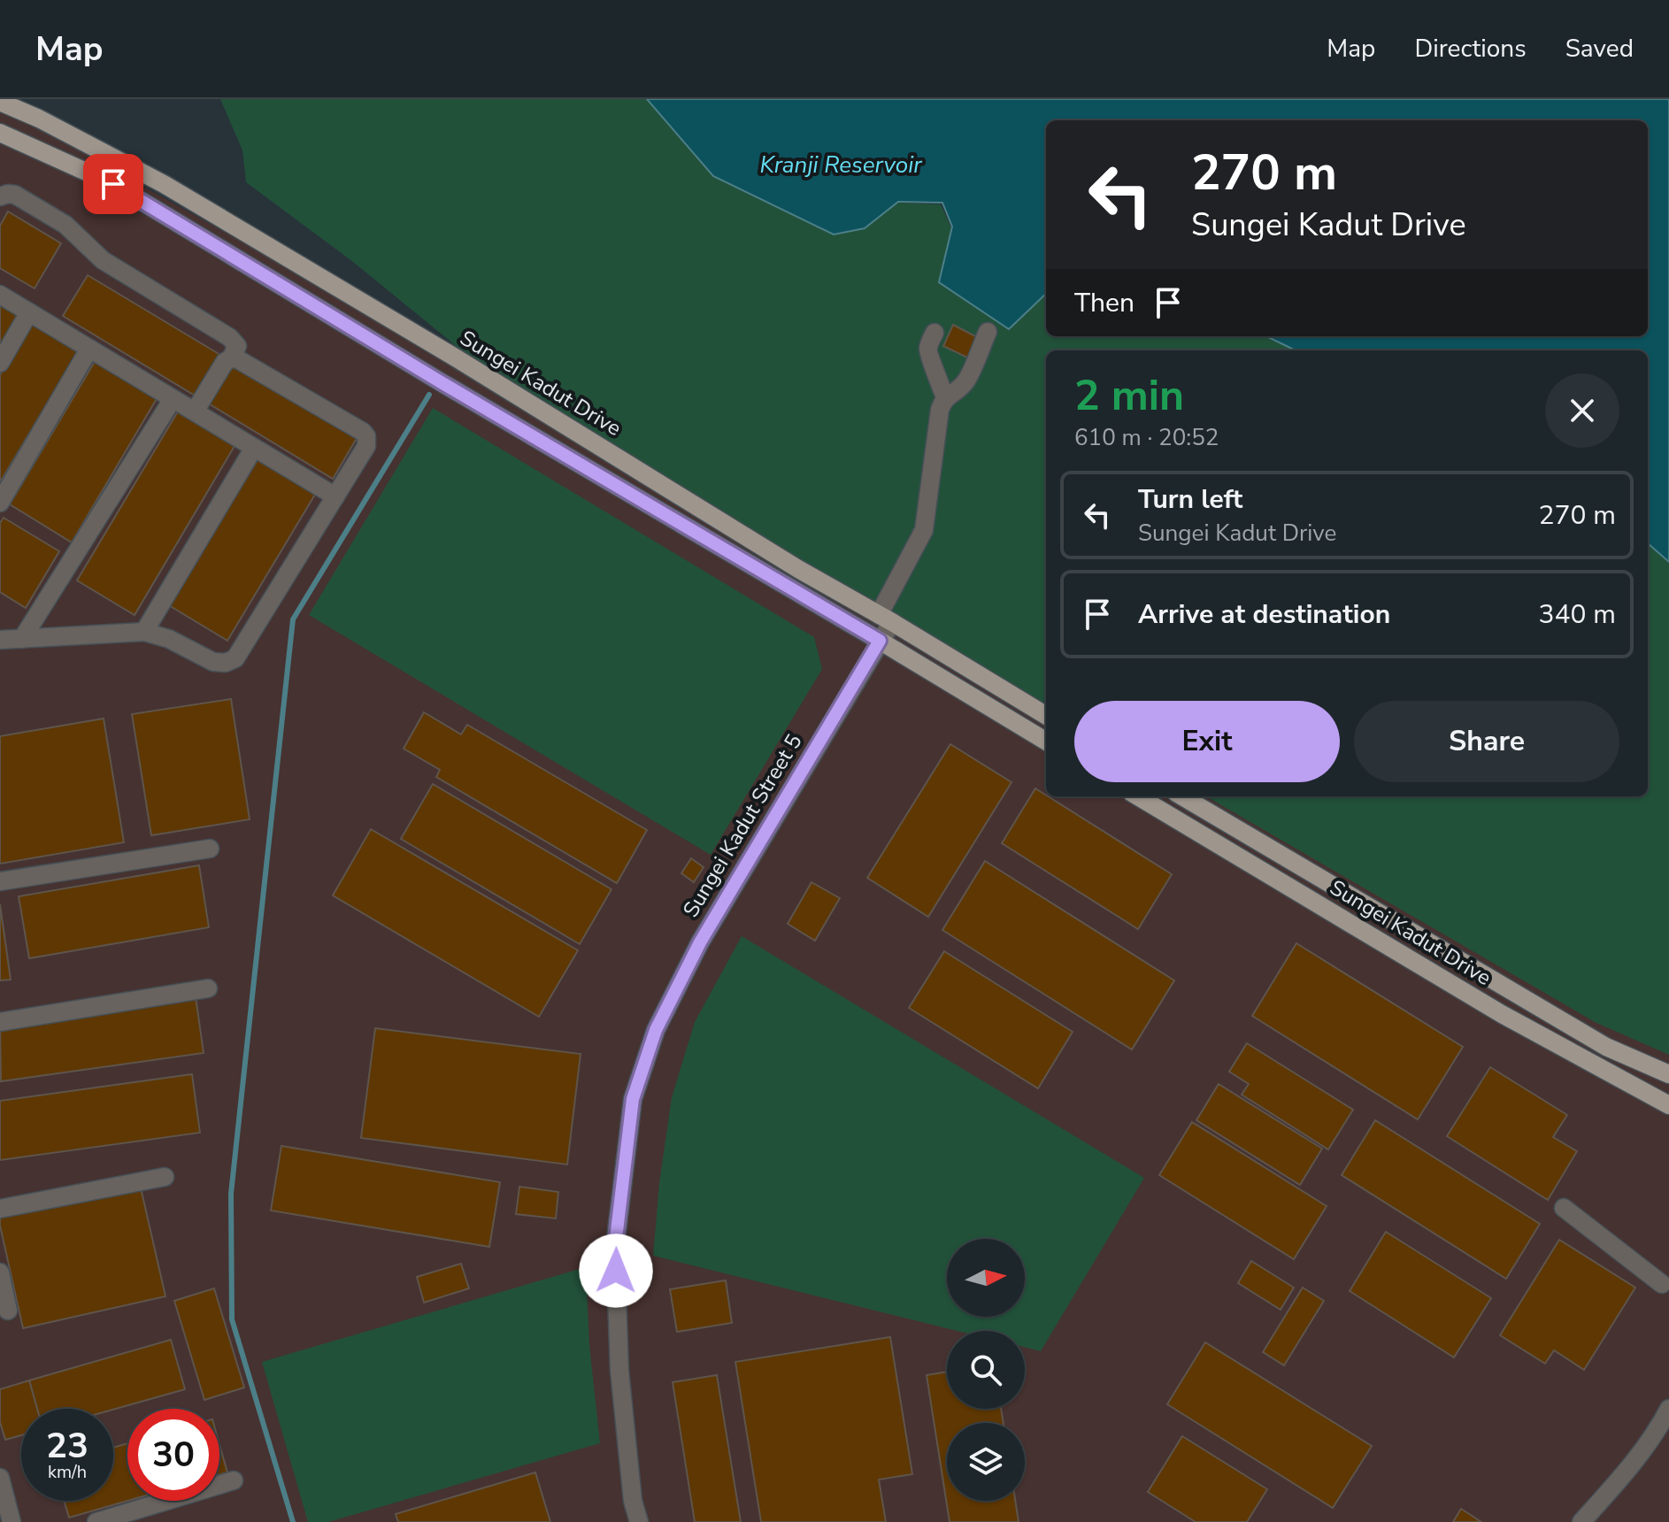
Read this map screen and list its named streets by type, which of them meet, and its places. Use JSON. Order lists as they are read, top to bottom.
{
  "streets": {
    "main road": ["Sungei Kadut Drive"],
    "street": ["Sungei Kadut Street 5"]
  },
  "crossings": [
    ["Sungei Kadut Drive", "Sungei Kadut Street 5"]
  ],
  "water": ["Kranji Reservoir"],
  "north": "right",
  "page": {
    "header": "Map",
    "nav": ["Map", "Directions", "Saved"],
    "turn": ["270 m", "Sungei Kadut Drive"],
    "then": "Then",
    "heading": ["2 min", "610 m · 20:52"],
    "list": [
      {
        "name": "Turn left",
        "note": "Sungei Kadut Drive",
        "value": "270 m"
      },
      {
        "name": "Arrive at destination",
        "value": "340 m"
      }
    ],
    "buttons": ["Exit", "Share"],
    "speed": "23 km/h",
    "limit": "30"
  }
}
